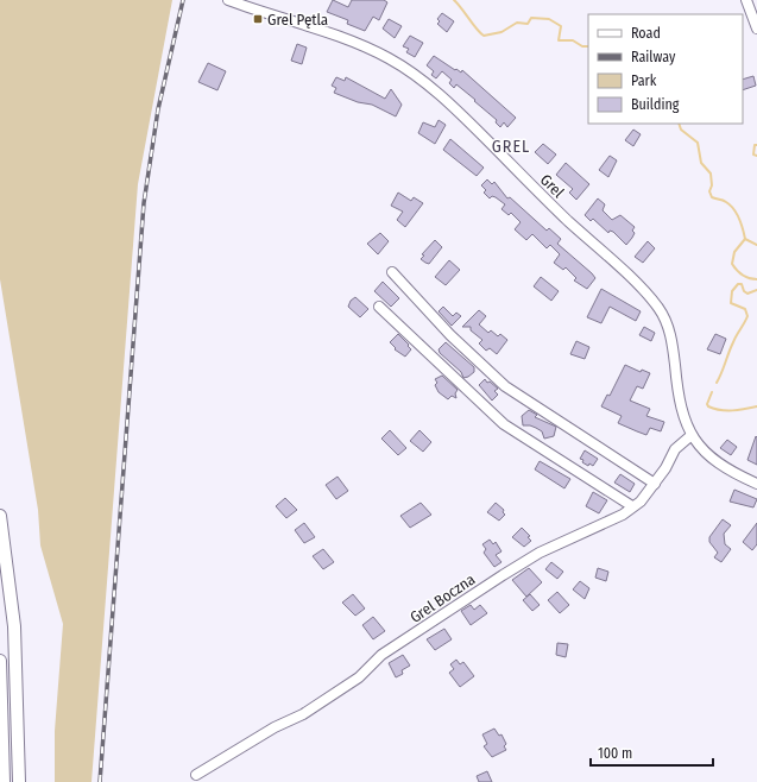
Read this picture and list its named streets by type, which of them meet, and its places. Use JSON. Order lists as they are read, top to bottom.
{
  "streets": {
    "street": ["Grel", "Grel Boczna"]
  },
  "crossings": [
    ["Grel", "Grel Boczna"]
  ],
  "districts": ["GREL"],
  "places": {
    "transit": ["Grel Pętla"]
  },
  "legend": [
    "Road",
    "Railway",
    "Park",
    "Building"
  ],
  "scale_bar": "100 m"
}
